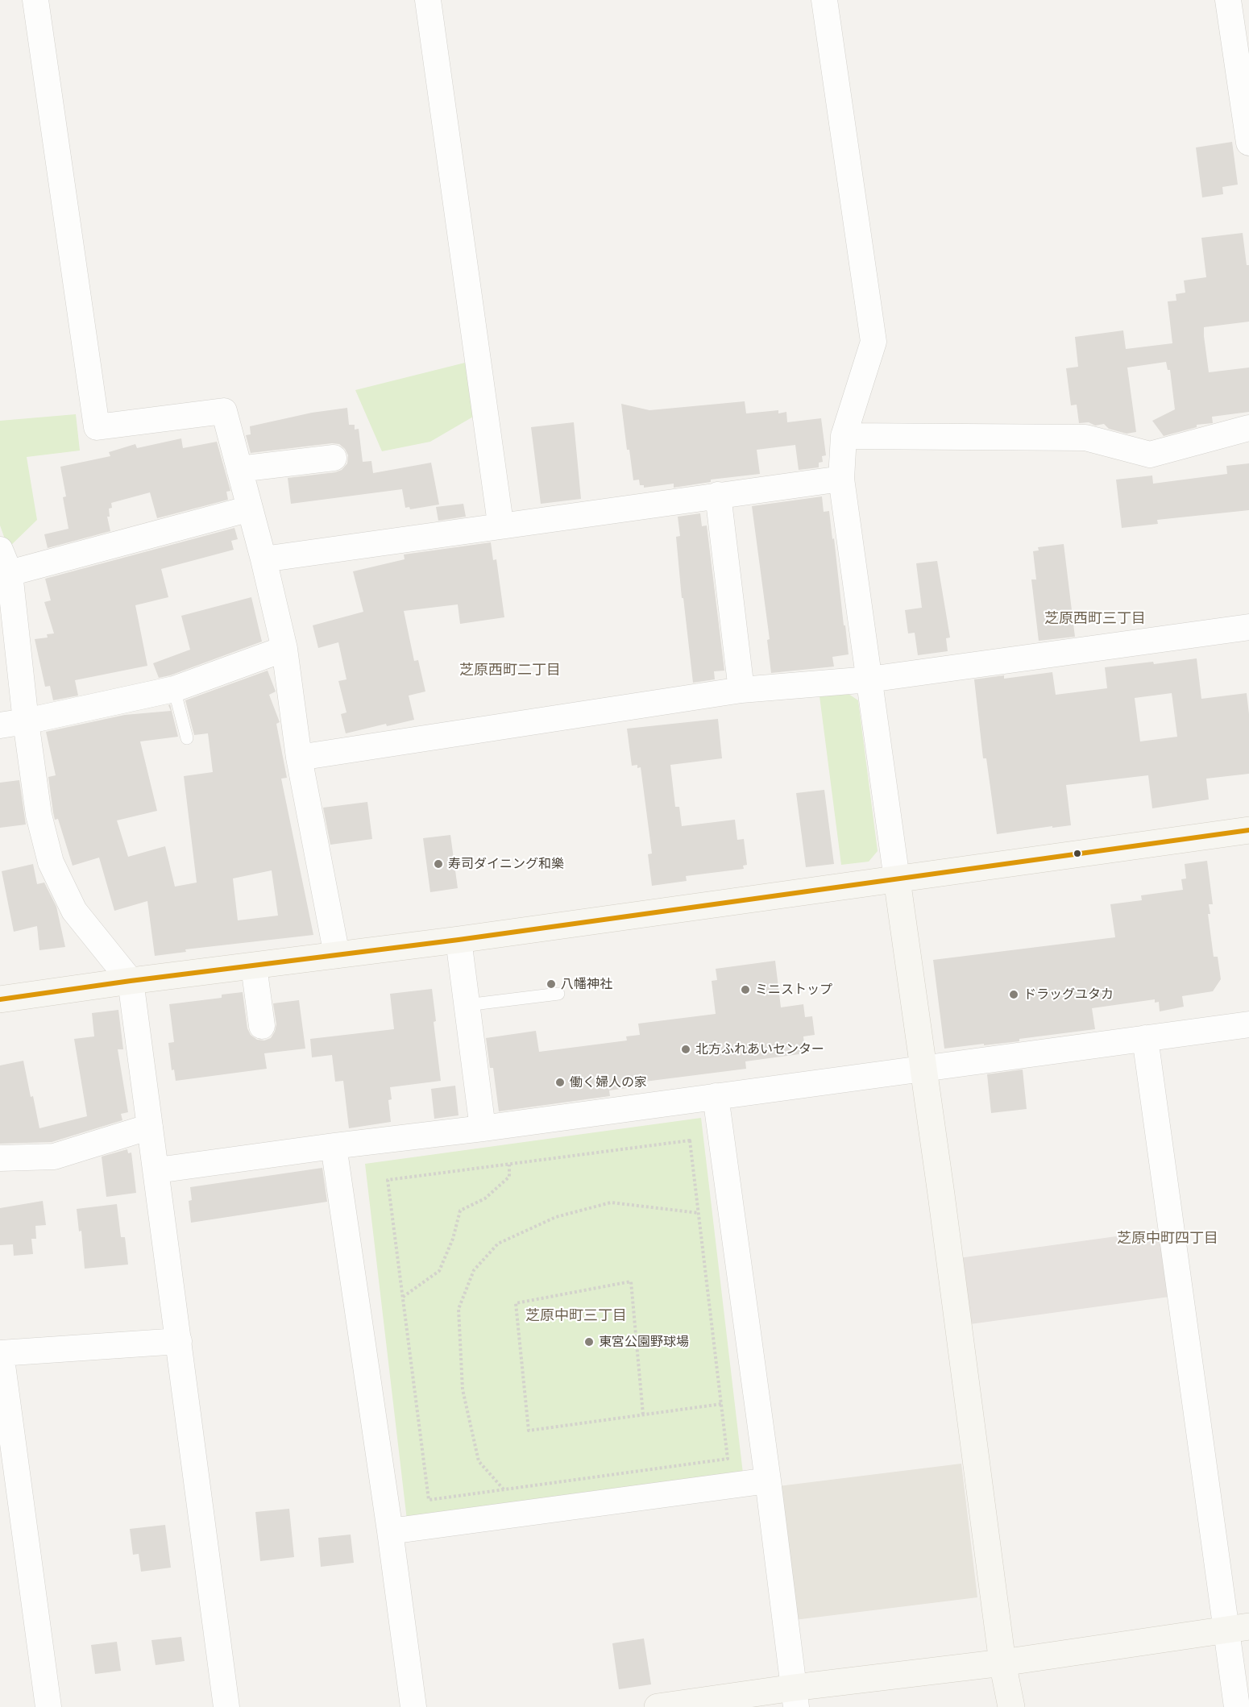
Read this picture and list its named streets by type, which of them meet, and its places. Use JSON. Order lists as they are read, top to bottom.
{
  "districts": [
    "芝原西町三丁目",
    "芝原西町二丁目",
    "芝原中町四丁目",
    "芝原中町三丁目"
  ],
  "places": [
    "寿司ダイニング和樂",
    "八幡神社",
    "ミニストップ",
    "ドラッグユタカ",
    "北方ふれあいセンター",
    "働く婦人の家",
    "東宮公園野球場"
  ]
}
